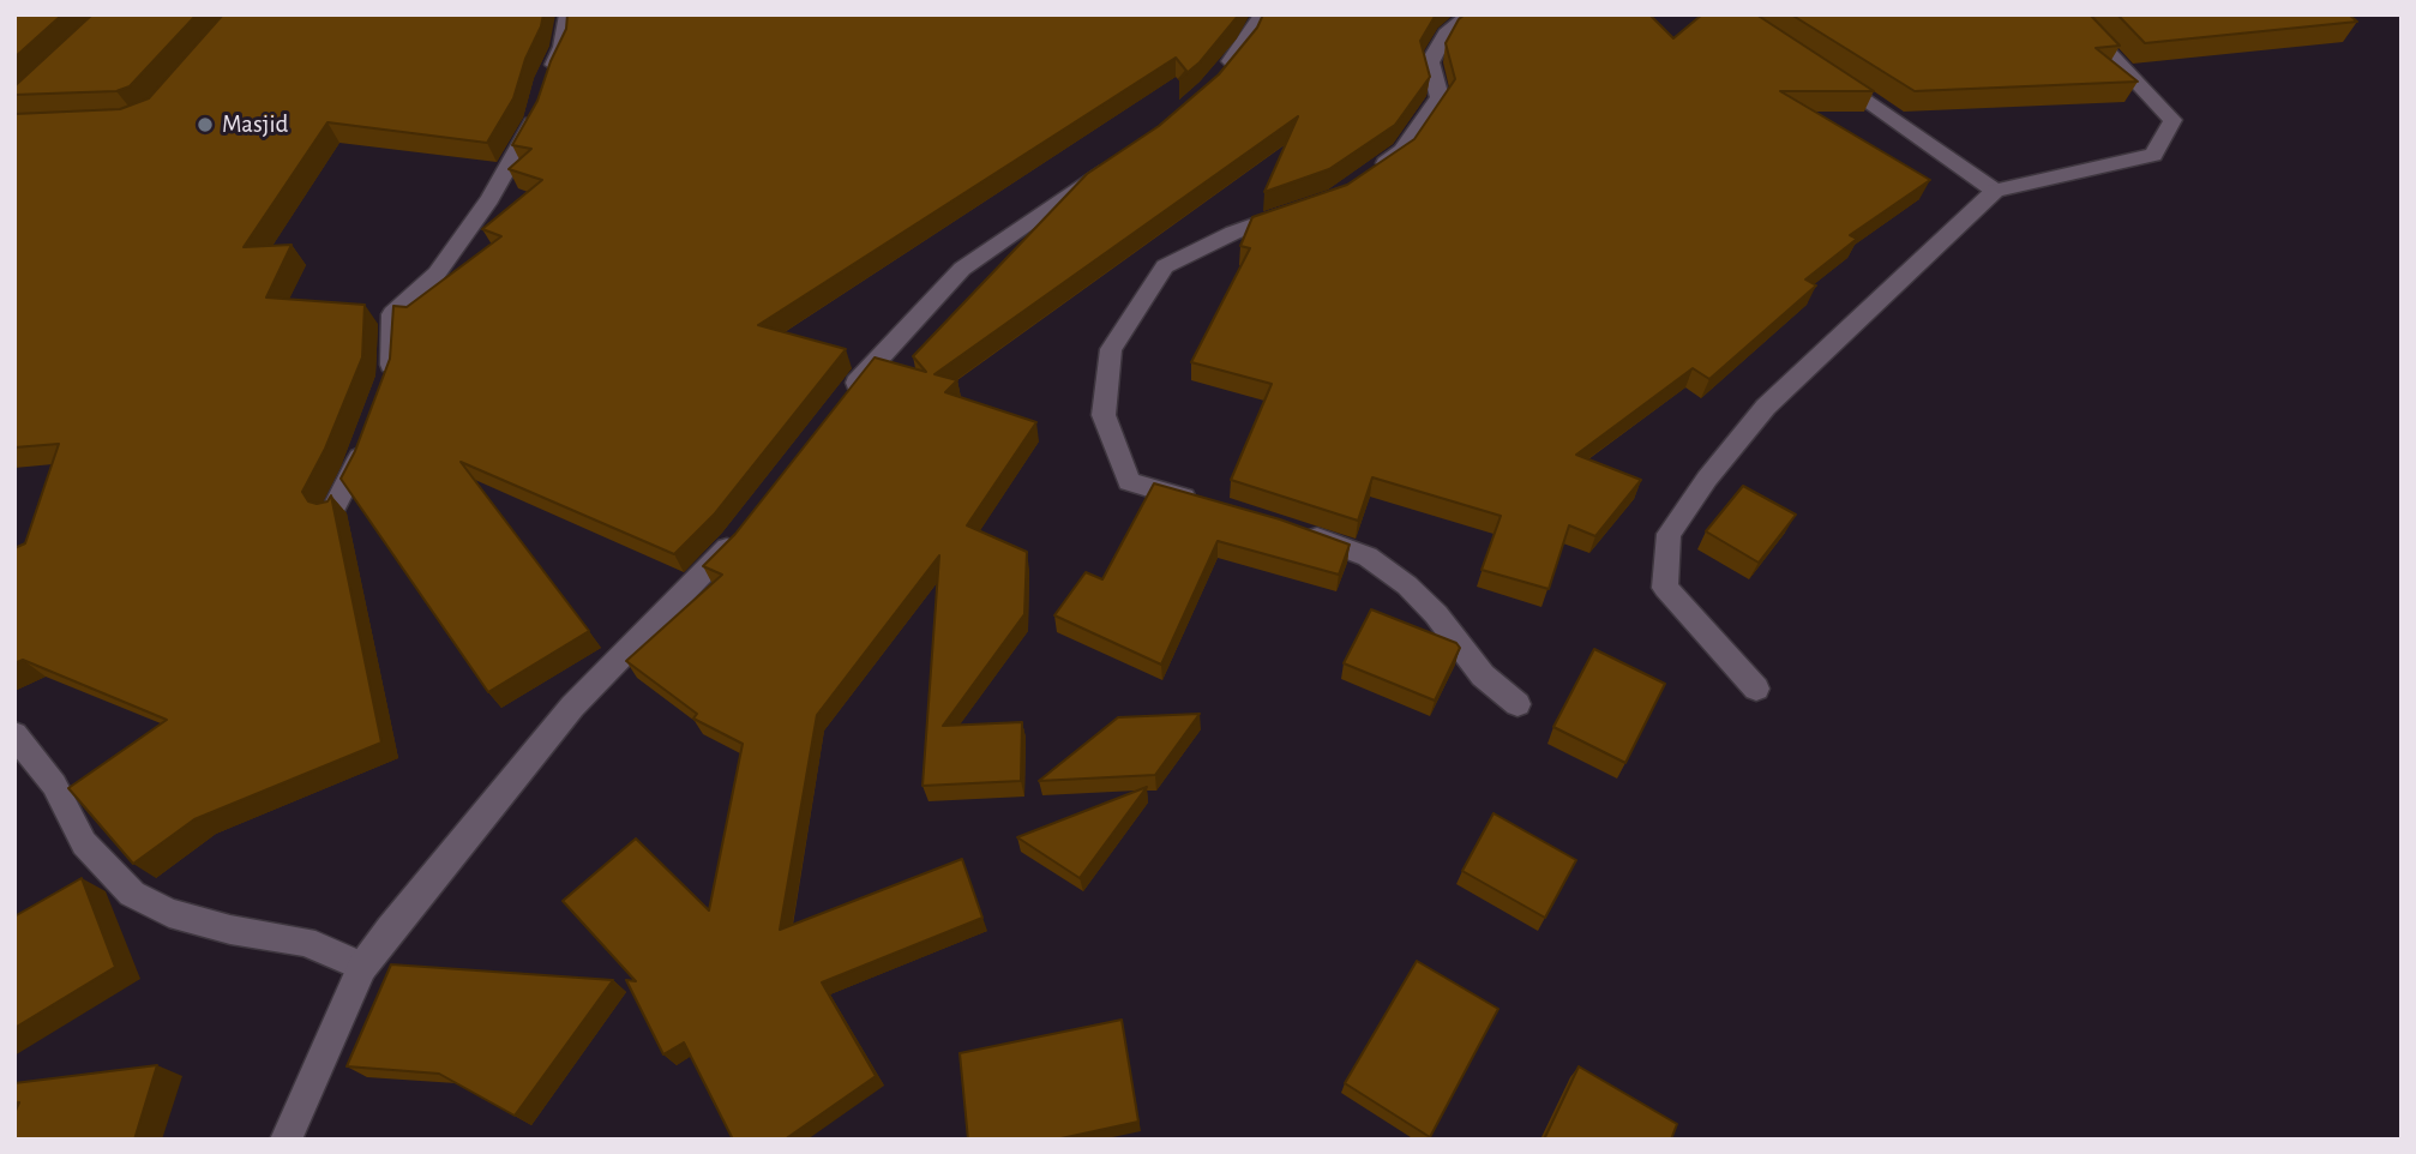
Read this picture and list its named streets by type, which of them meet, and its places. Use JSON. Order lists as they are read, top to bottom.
{
  "places": ["Masjid"]
}
